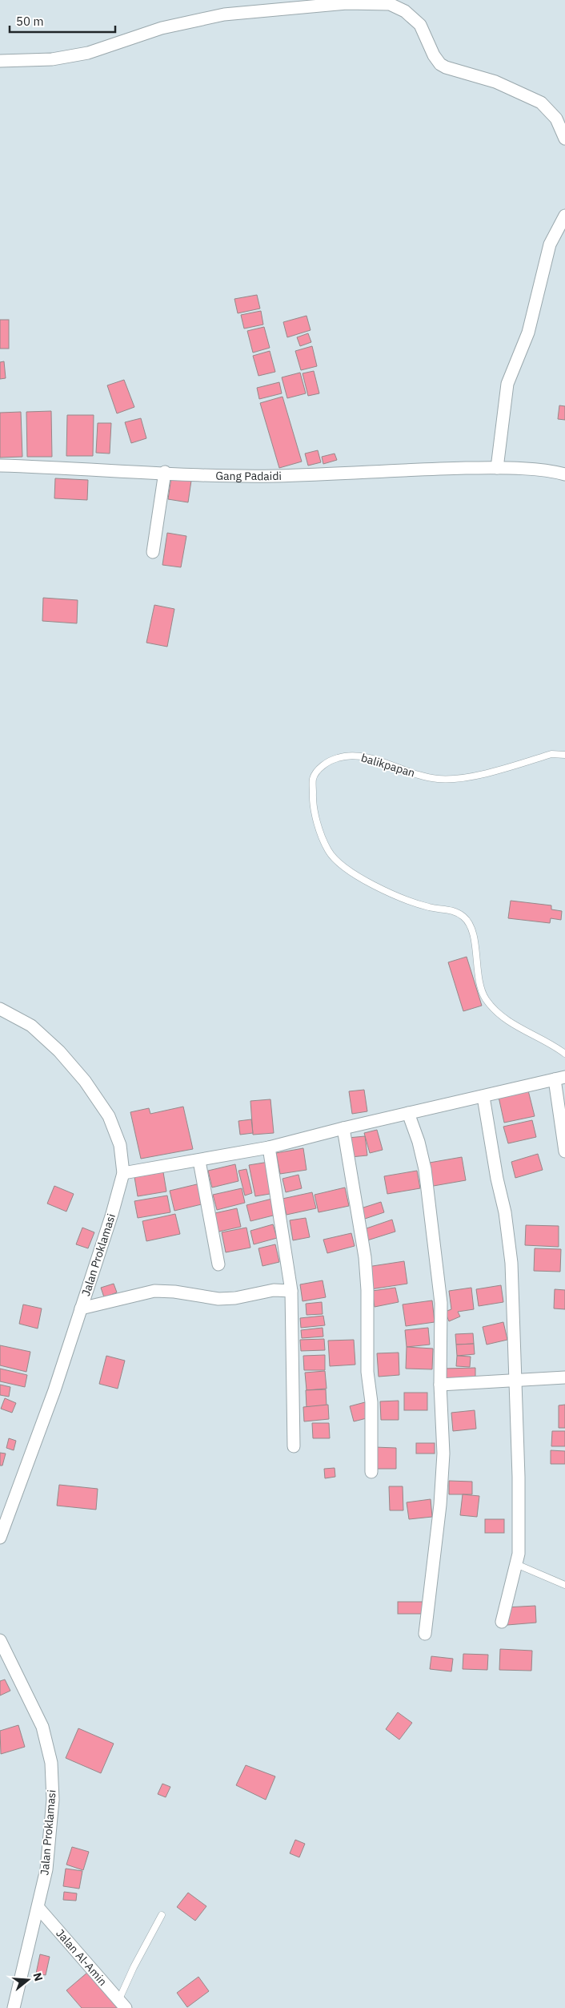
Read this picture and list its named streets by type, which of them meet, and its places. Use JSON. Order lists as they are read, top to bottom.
{
  "streets": {
    "street": ["Gang Padaidi", "Jalan Proklamasi", "Jalan Al-Amin"],
    "lane": ["balikpapan"]
  },
  "crossings": [
    ["Jalan Proklamasi", "Jalan Al-Amin"]
  ],
  "scale_bar": "50 m",
  "north": "right"
}
